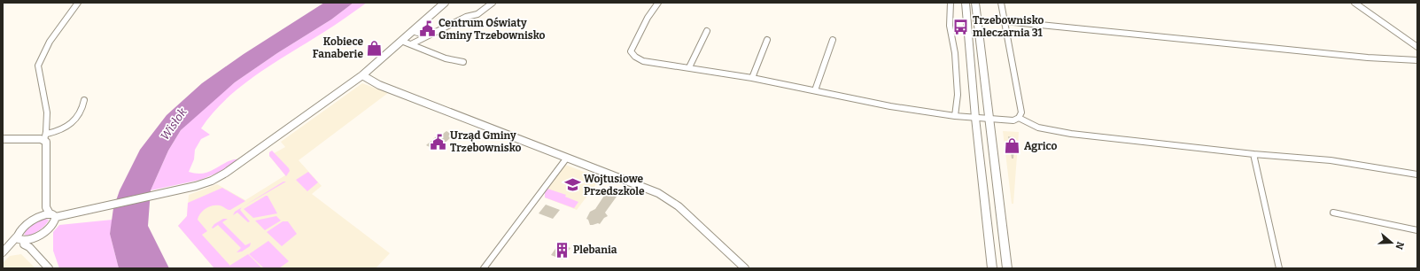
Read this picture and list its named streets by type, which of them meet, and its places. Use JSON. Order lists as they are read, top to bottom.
{
  "water": ["Wisłok"],
  "places": {
    "bus stop": ["Trzebownisko mleczarnia 31"],
    "public building": ["Centrum Oświaty Gminy Trzebownisko", "Urząd Gminy Trzebownisko"],
    "shop": ["Kobiece Fanaberie", "Agrico"],
    "school or university": ["Wojtusiowe Przedszkole"],
    "building": ["Plebania"]
  },
  "north": "right"
}
